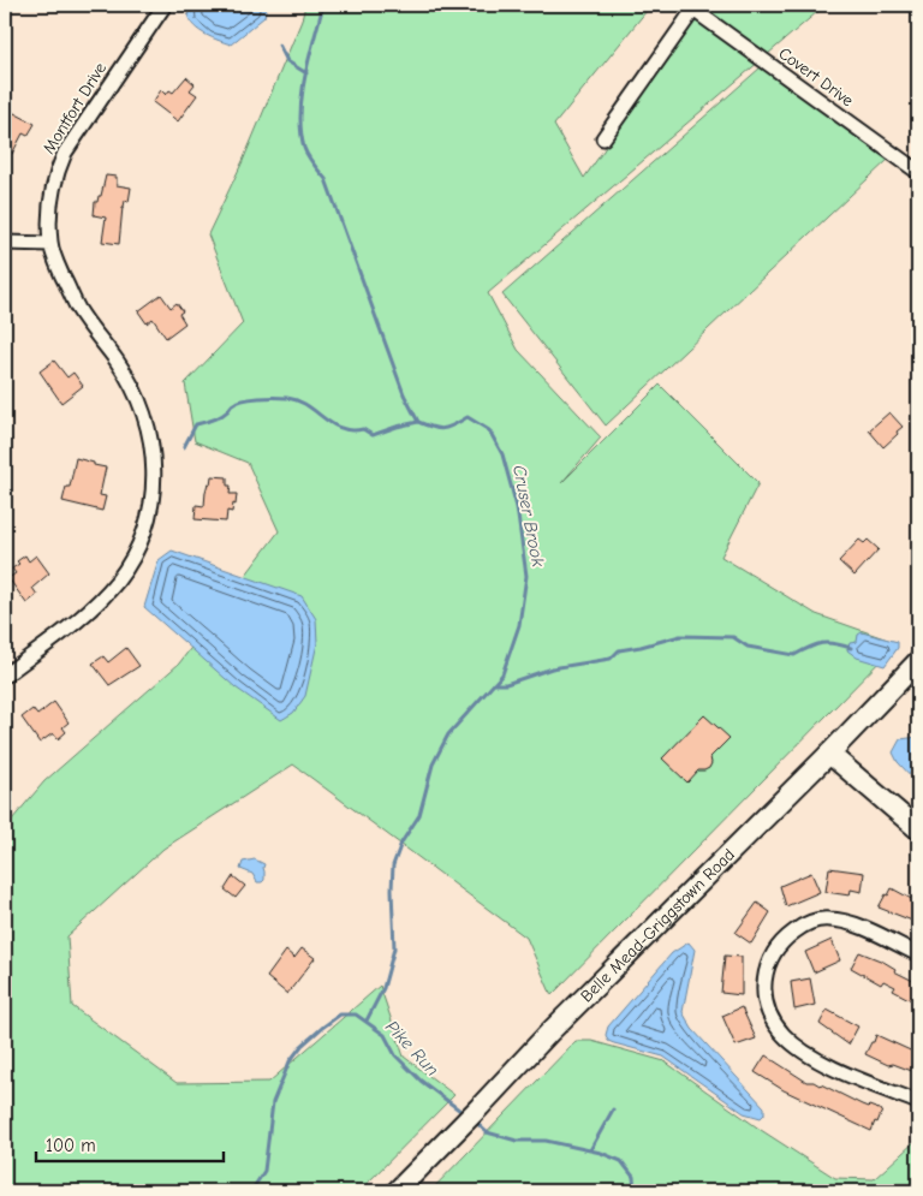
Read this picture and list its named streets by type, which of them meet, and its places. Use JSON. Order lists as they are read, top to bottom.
{
  "streets": {
    "street": ["Covert Drive", "Montfort Drive", "Belle Mead-Griggstown Road"]
  },
  "water": ["Cruser Brook", "Pike Run"],
  "scale_bar": "100 m"
}
